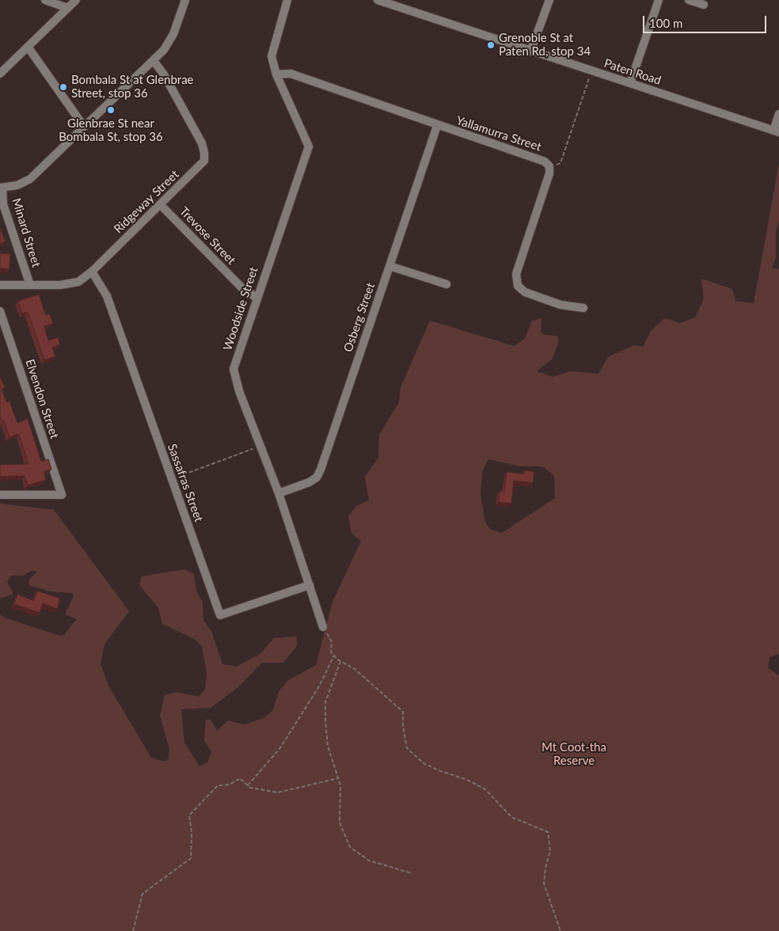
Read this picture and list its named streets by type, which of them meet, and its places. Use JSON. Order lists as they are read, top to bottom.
{
  "streets": {
    "street": [
      "Paten Road",
      "Yallamurra Street",
      "Ridgeway Street",
      "Minard Street",
      "Trevose Street",
      "Woodside Street",
      "Osberg Street",
      "Elvendon Street",
      "Sassafras Street"
    ]
  },
  "crossings": [
    ["Yallamurra Street", "Woodside Street"],
    ["Yallamurra Street", "Osberg Street"],
    ["Ridgeway Street", "Minard Street"],
    ["Ridgeway Street", "Trevose Street"],
    ["Ridgeway Street", "Sassafras Street"],
    ["Trevose Street", "Woodside Street"],
    ["Woodside Street", "Osberg Street"],
    ["Woodside Street", "Sassafras Street"]
  ],
  "parks": ["Mt Coot-tha Reserve"],
  "places": ["Grenoble St at Paten Rd, stop 34", "Bombala St at Glenbrae Street, stop 36", "Glenbrae St near Bombala St, stop 36"],
  "scale_bar": "100 m"
}
